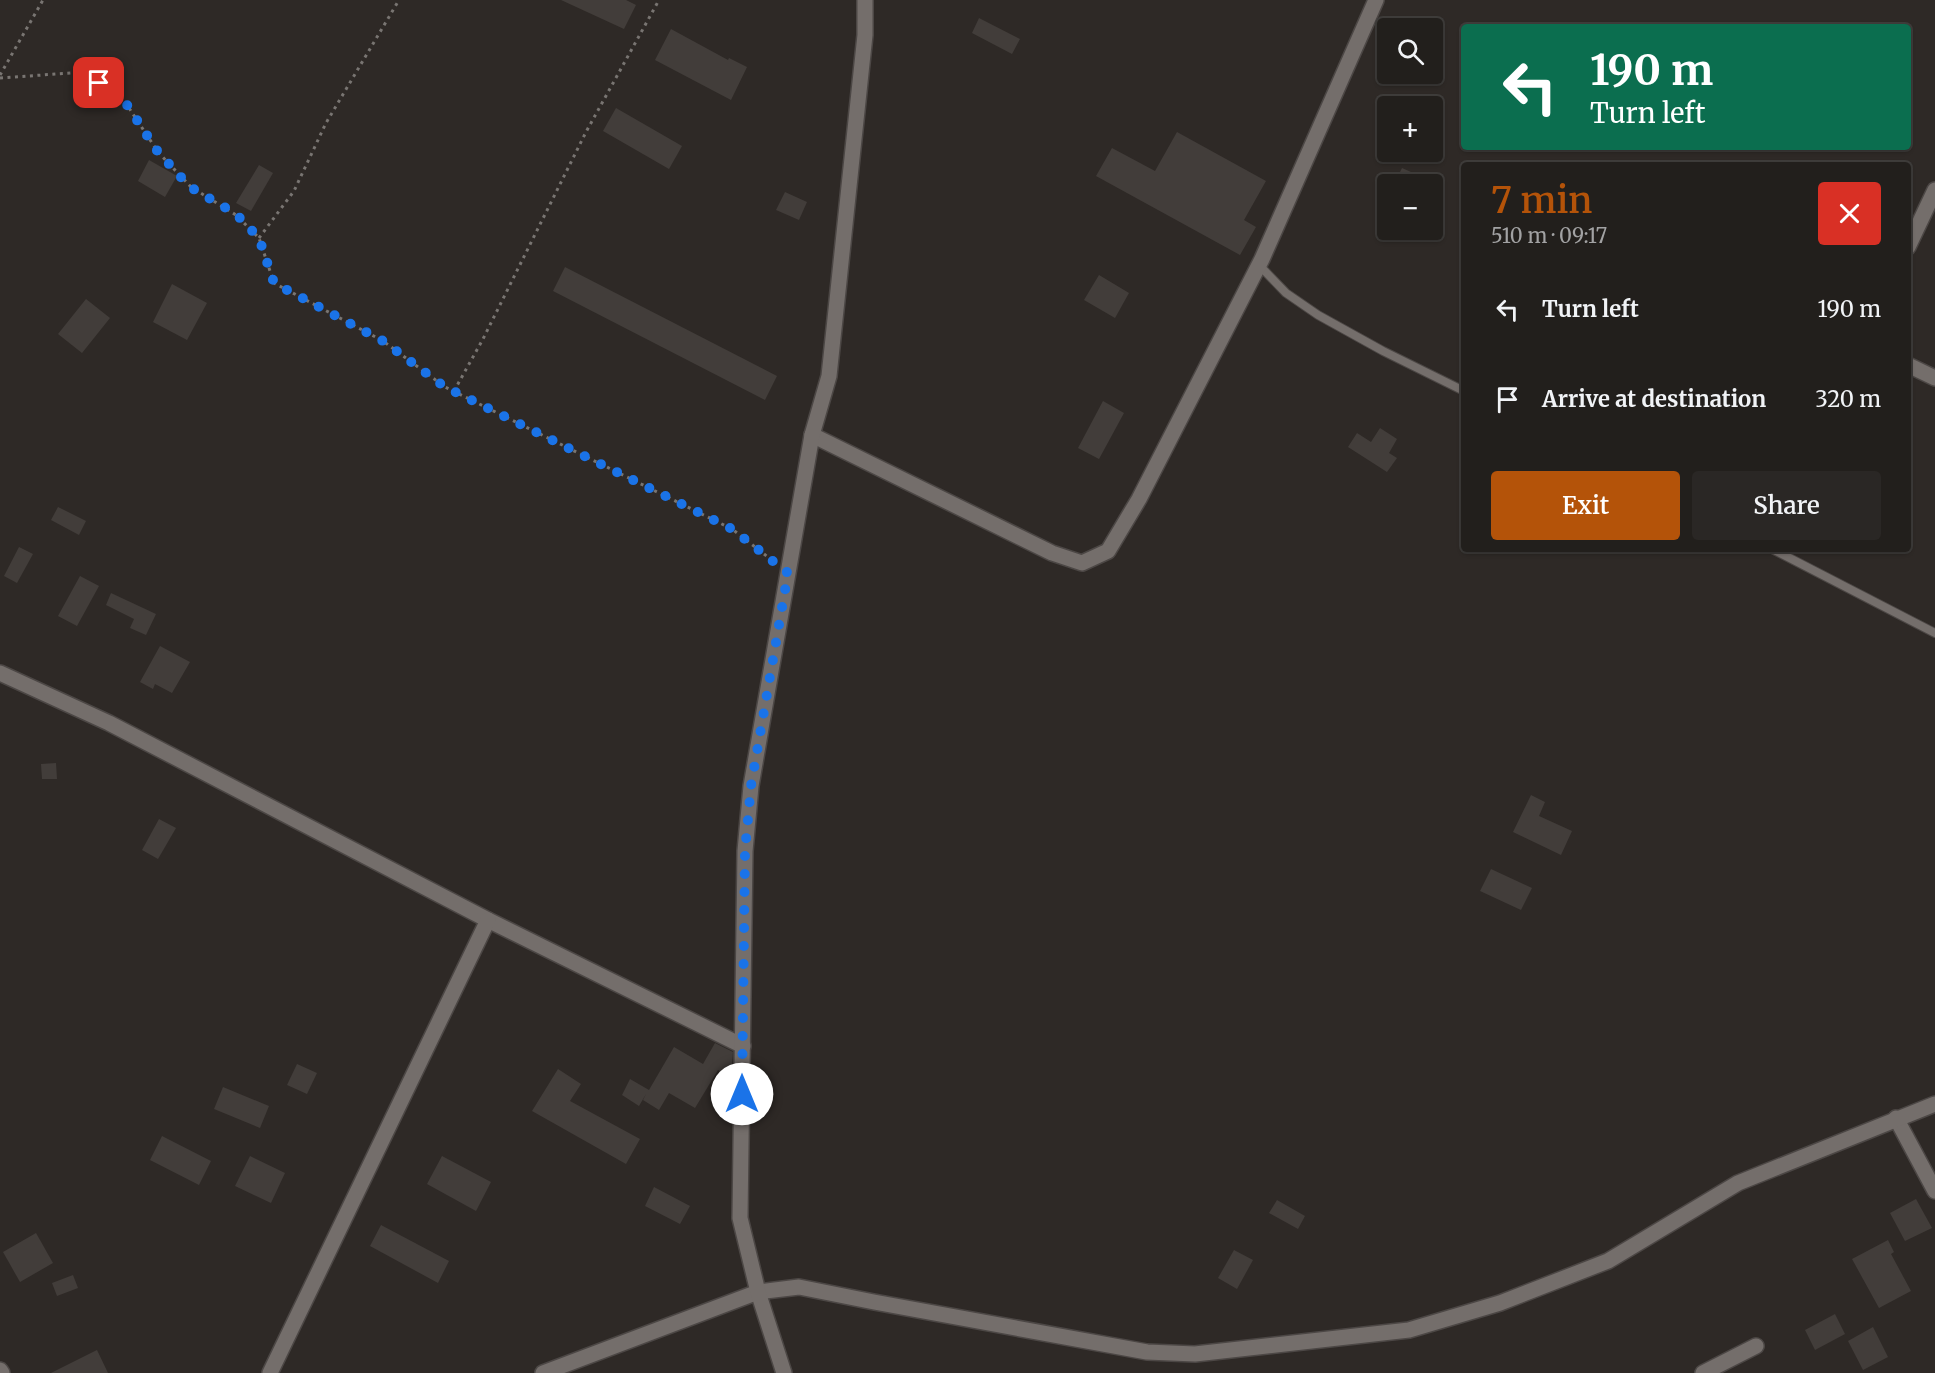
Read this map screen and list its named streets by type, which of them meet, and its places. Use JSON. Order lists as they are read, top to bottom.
{
  "page": {
    "map_buttons": ["+", "−"],
    "turn": ["190 m", "Turn left"],
    "heading": ["7 min", "510 m · 09:17"],
    "list": [
      {
        "name": "Turn left",
        "value": "190 m"
      },
      {
        "name": "Arrive at destination",
        "value": "320 m"
      }
    ],
    "buttons": ["Exit", "Share"]
  }
}
